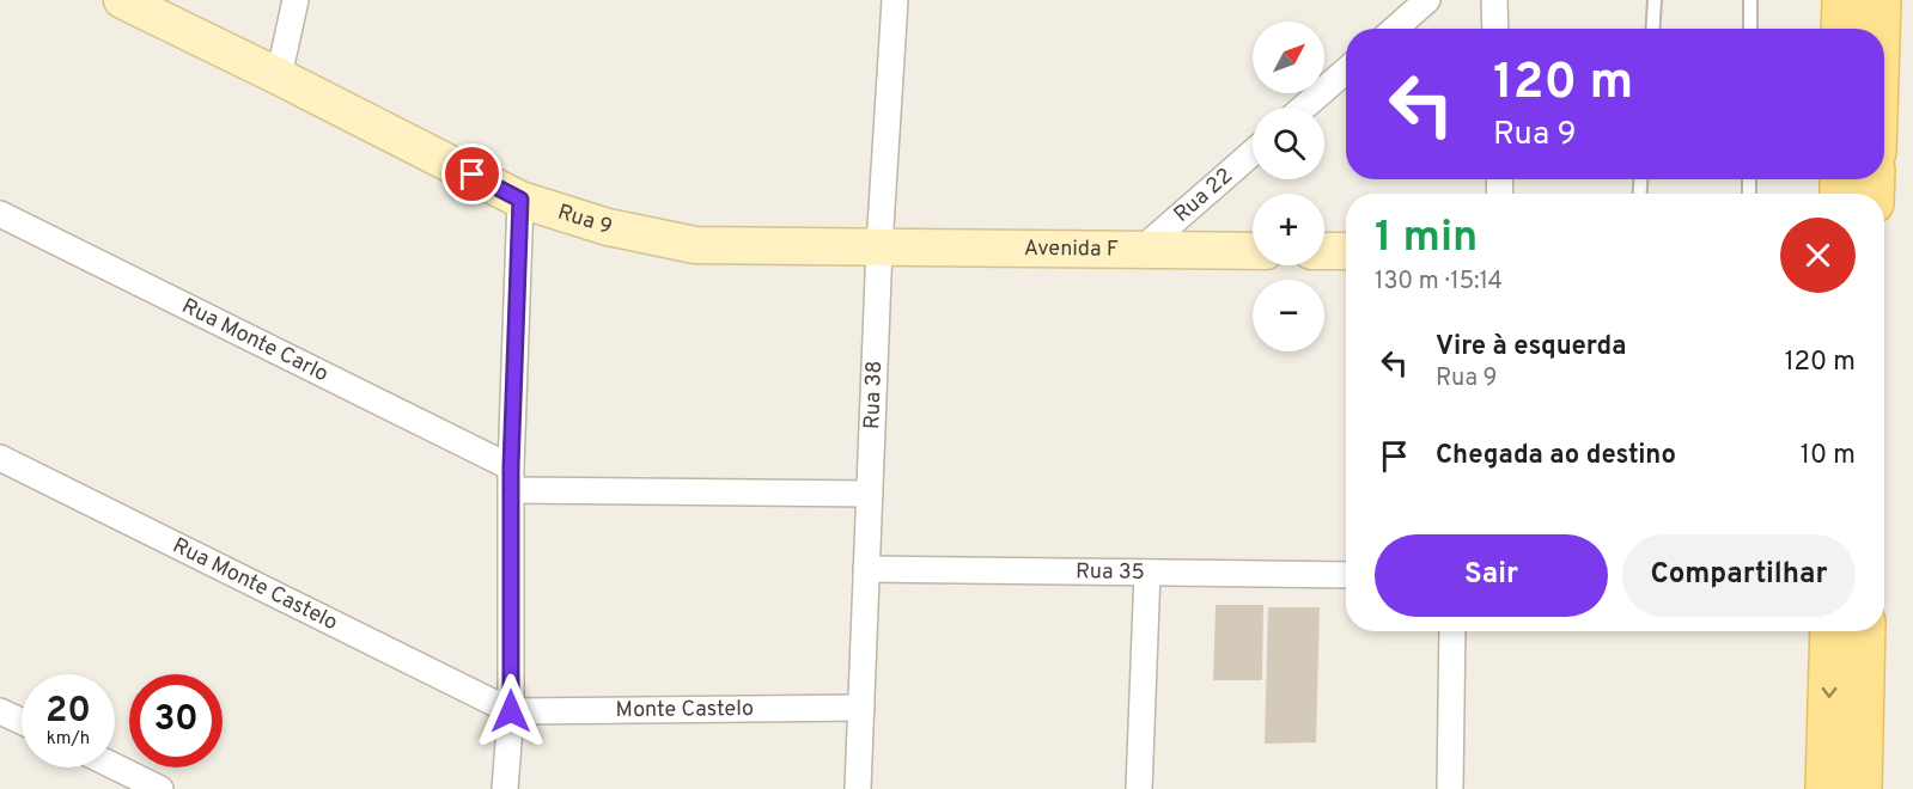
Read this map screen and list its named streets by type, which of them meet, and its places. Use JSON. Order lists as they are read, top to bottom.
{
  "streets": {
    "street": [
      "Rua 22",
      "Rua 9",
      "Avenida F",
      "Rua Monte Carlo",
      "Rua 38",
      "Rua 35",
      "Rua Monte Castelo",
      "Monte Castelo"
    ]
  },
  "crossings": [
    ["Rua 22", "Avenida F"],
    ["Rua 9", "Avenida F"],
    ["Rua 9", "Rua 38"],
    ["Avenida F", "Rua 38"],
    ["Rua Monte Carlo", "Rua 38"],
    ["Rua 38", "Rua 35"],
    ["Rua 38", "Monte Castelo"],
    ["Rua Monte Castelo", "Monte Castelo"]
  ],
  "north": "top right",
  "page": {
    "map_buttons": ["+", "−"],
    "turn": ["120 m", "Rua 9"],
    "heading": ["1 min", "130 m · 15:14"],
    "list": [
      {
        "name": "Vire à esquerda",
        "note": "Rua 9",
        "value": "120 m"
      },
      {
        "name": "Chegada ao destino",
        "value": "10 m"
      }
    ],
    "buttons": ["Sair", "Compartilhar"],
    "speed": "20 km/h",
    "limit": "30"
  }
}
